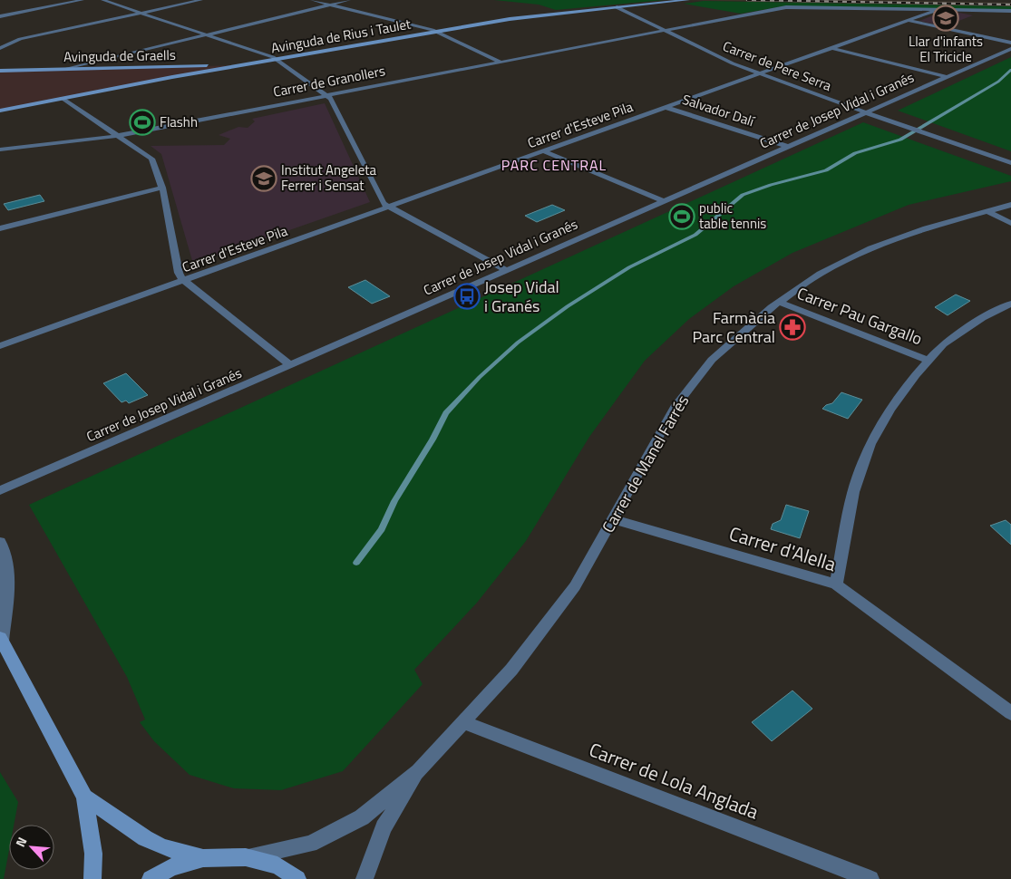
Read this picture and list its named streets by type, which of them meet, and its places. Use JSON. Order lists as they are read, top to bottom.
{
  "streets": {
    "street": [
      "Avinguda de Rius i Taulet",
      "Avinguda de Graells",
      "Carrer de Pere Serra",
      "Carrer de Granollers",
      "Salvador Dalí",
      "Carrer de Josep Vidal i Granés",
      "Carrer d'Esteve Pila",
      "Carrer Pau Gargallo",
      "Carrer de Manel Farrés",
      "Carrer d'Alella",
      "Carrer de Lola Anglada"
    ]
  },
  "crossings": [
    ["Avinguda de Rius i Taulet", "Avinguda de Graells"],
    ["Avinguda de Rius i Taulet", "Carrer de Pere Serra"],
    ["Carrer de Pere Serra", "Carrer de Granollers"],
    ["Carrer de Pere Serra", "Carrer de Josep Vidal i Granés"],
    ["Carrer de Pere Serra", "Carrer d'Esteve Pila"],
    ["Carrer de Granollers", "Carrer d'Esteve Pila"],
    ["Salvador Dalí", "Carrer de Josep Vidal i Granés"],
    ["Salvador Dalí", "Carrer d'Esteve Pila"],
    ["Carrer Pau Gargallo", "Carrer de Manel Farrés"],
    ["Carrer de Manel Farrés", "Carrer d'Alella"],
    ["Carrer de Manel Farrés", "Carrer de Lola Anglada"]
  ],
  "districts": ["PARC CENTRAL"],
  "places": {
    "school or university": ["Llar d'infants El Tricicle", "Institut Angeleta Ferrer i Sensat"],
    "sports": ["Flashh", "public table tennis"],
    "bus stop": ["Josep Vidal i Granés"],
    "pharmacy": ["Farmàcia Parc Central"]
  },
  "north": "top left"
}
